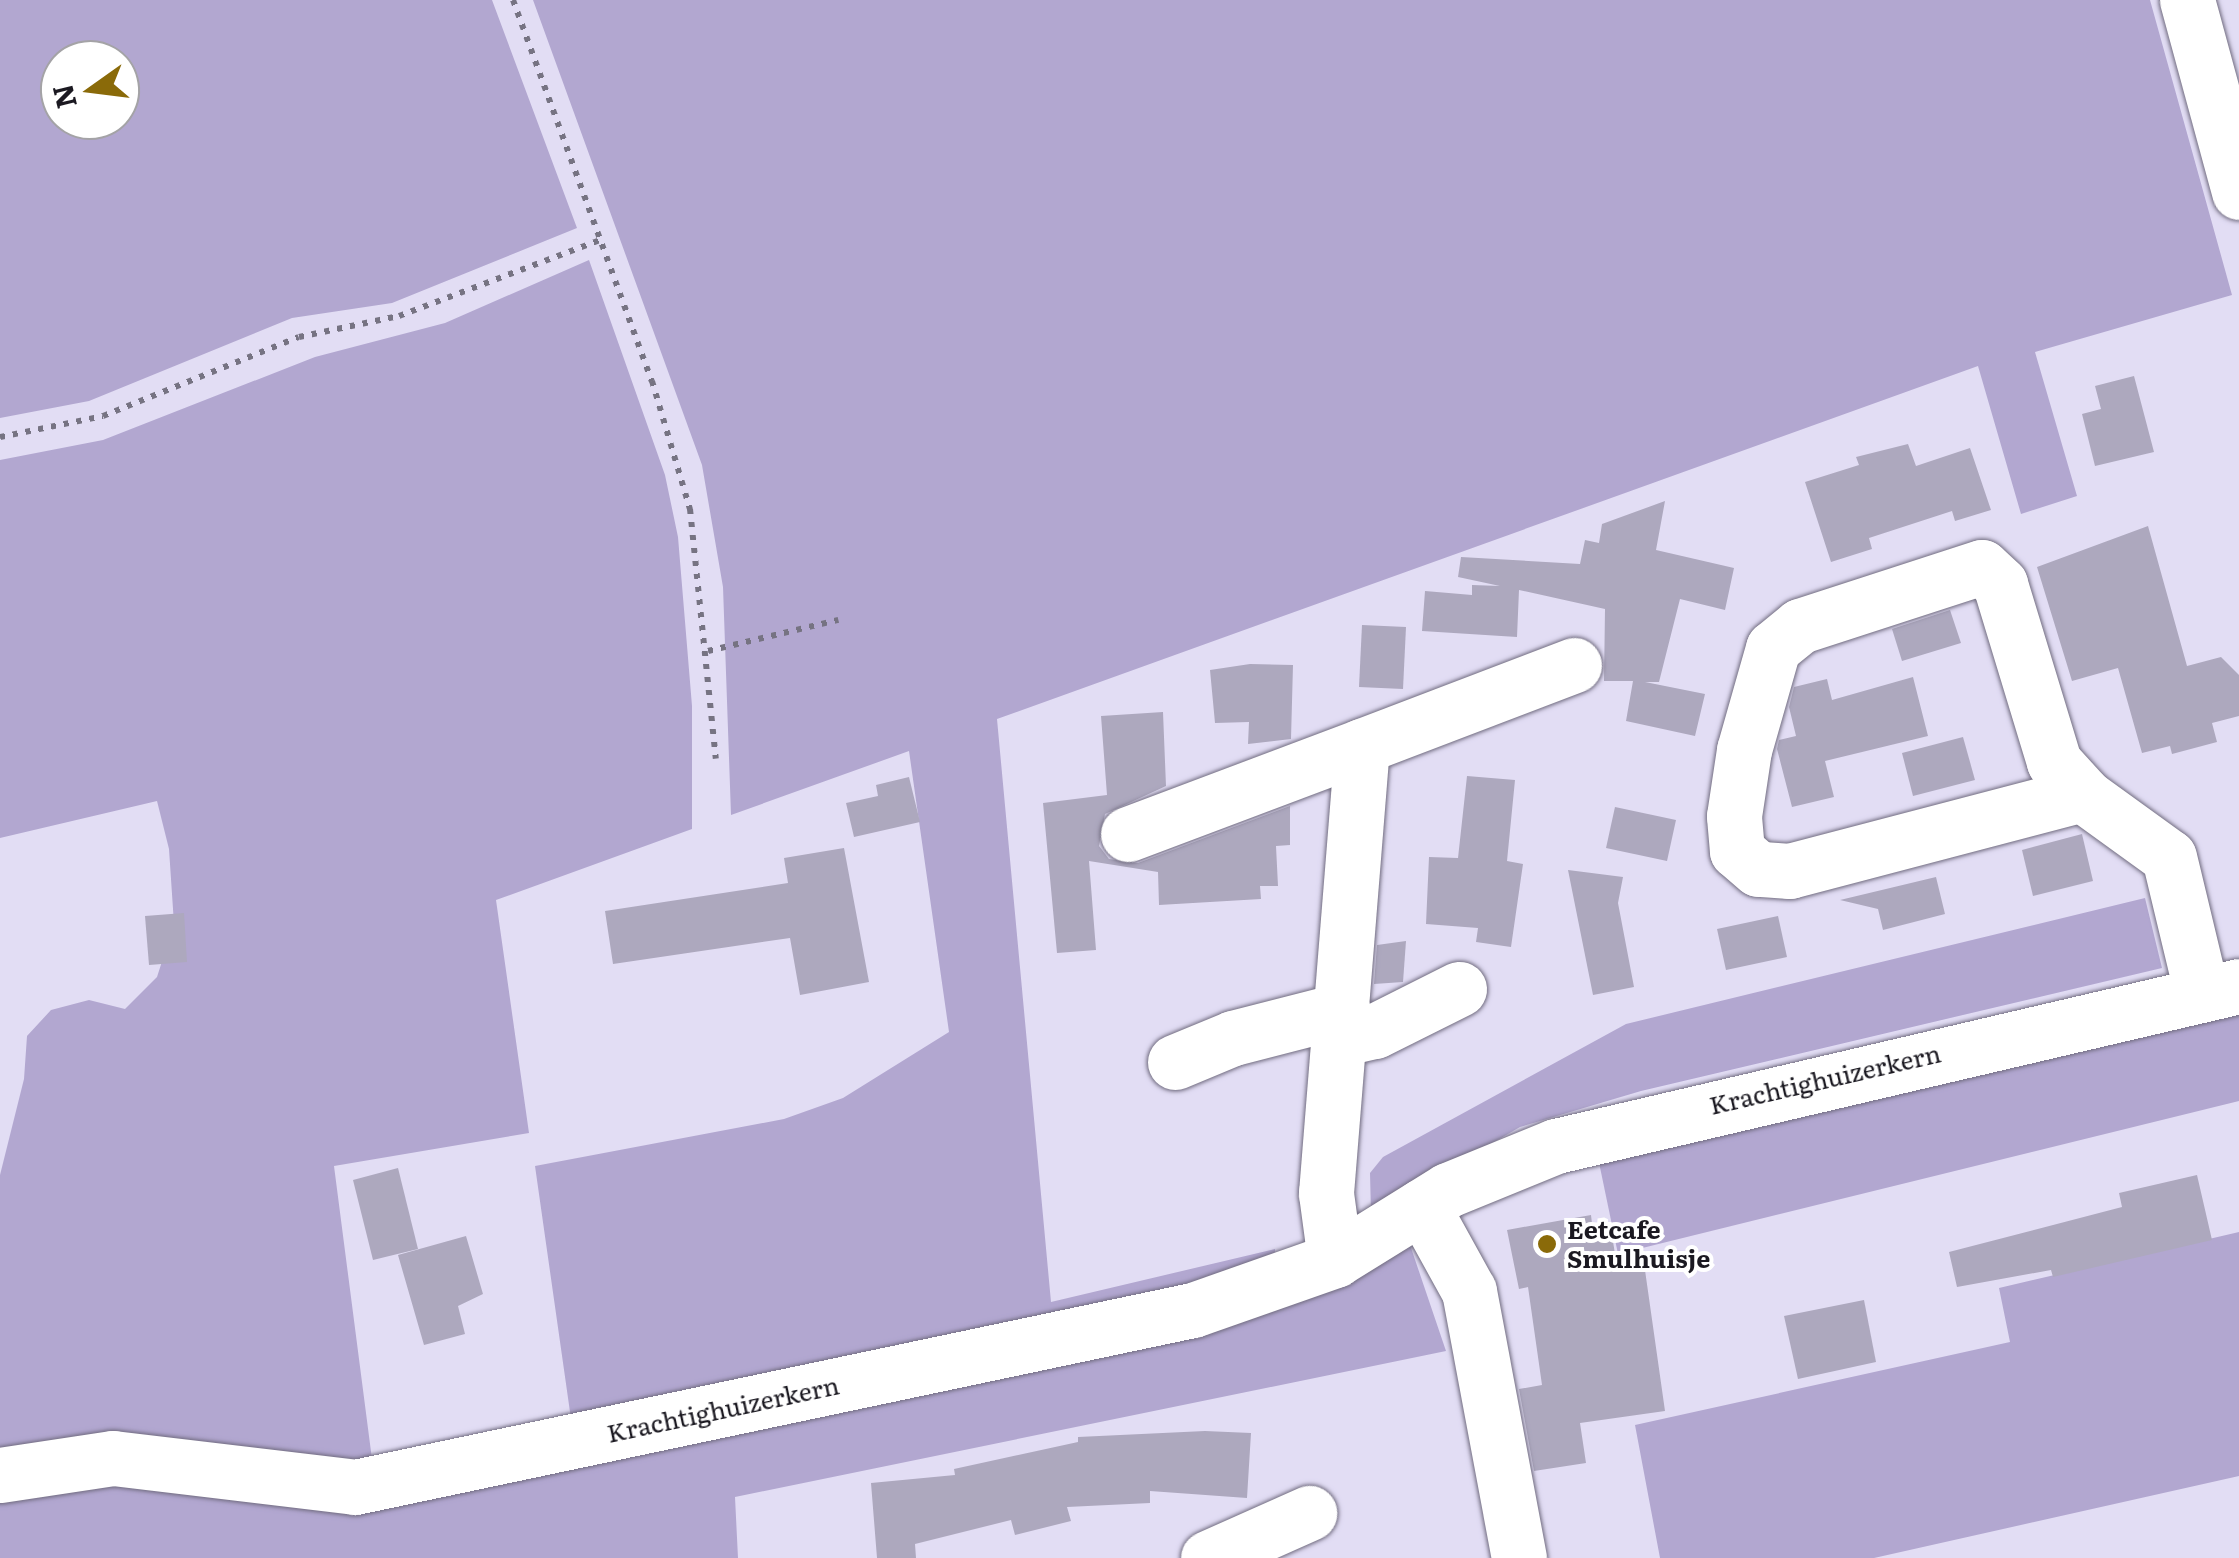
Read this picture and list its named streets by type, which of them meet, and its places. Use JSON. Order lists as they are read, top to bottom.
{
  "streets": {
    "street": ["Krachtighuizerkern"]
  },
  "places": ["Eetcafe Smulhuisje"],
  "north": "left"
}
